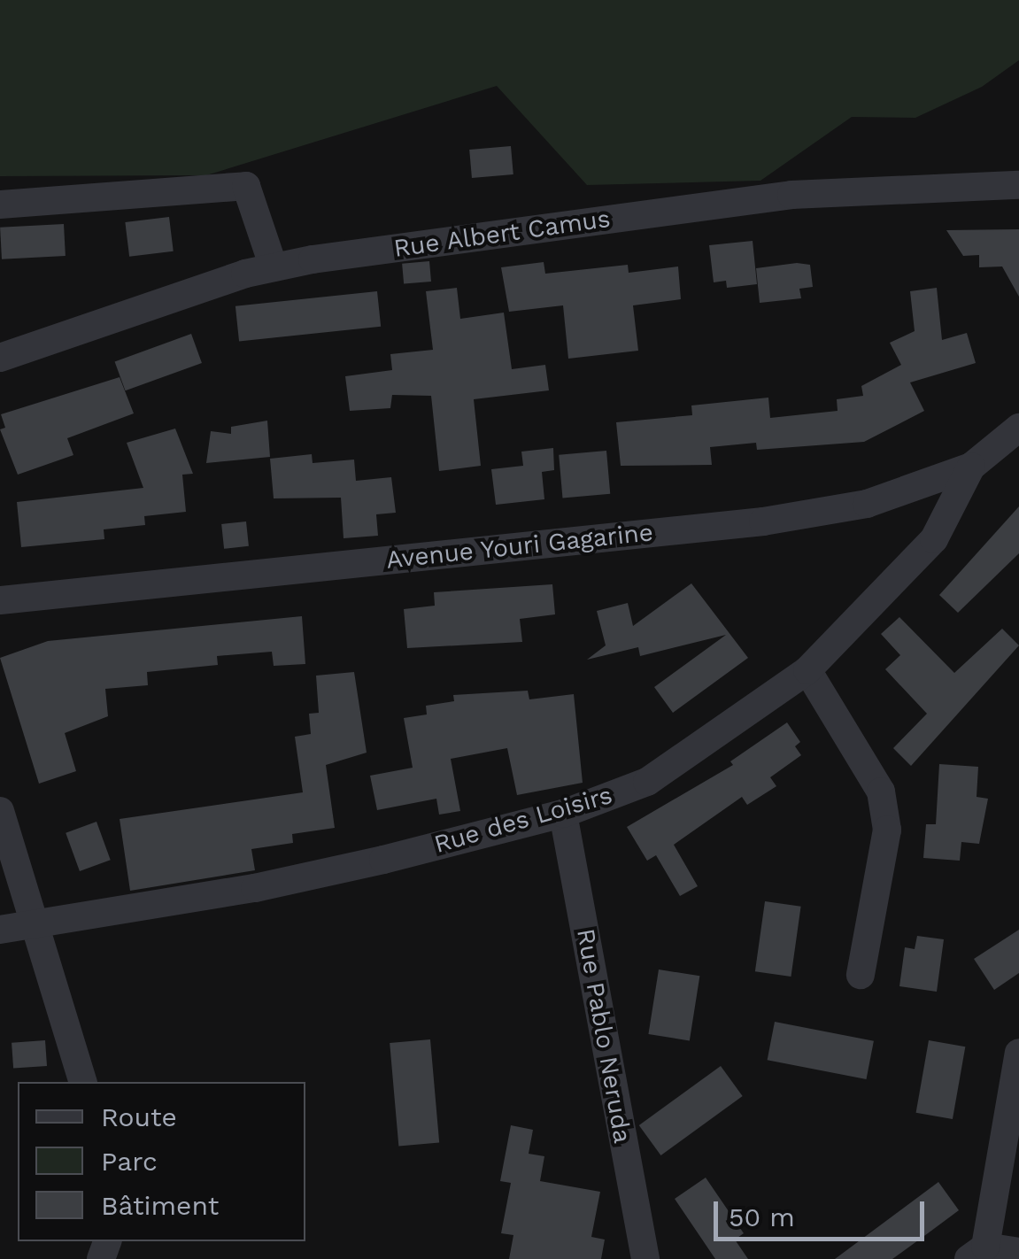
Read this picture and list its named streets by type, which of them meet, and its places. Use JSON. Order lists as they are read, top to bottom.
{
  "streets": {
    "street": [
      "Rue Albert Camus",
      "Avenue Youri Gagarine",
      "Rue des Loisirs",
      "Rue Pablo Neruda"
    ]
  },
  "crossings": [
    ["Avenue Youri Gagarine", "Rue des Loisirs"],
    ["Rue des Loisirs", "Rue Pablo Neruda"]
  ],
  "legend": ["Route", "Parc", "Bâtiment"],
  "scale_bar": "50 m"
}
